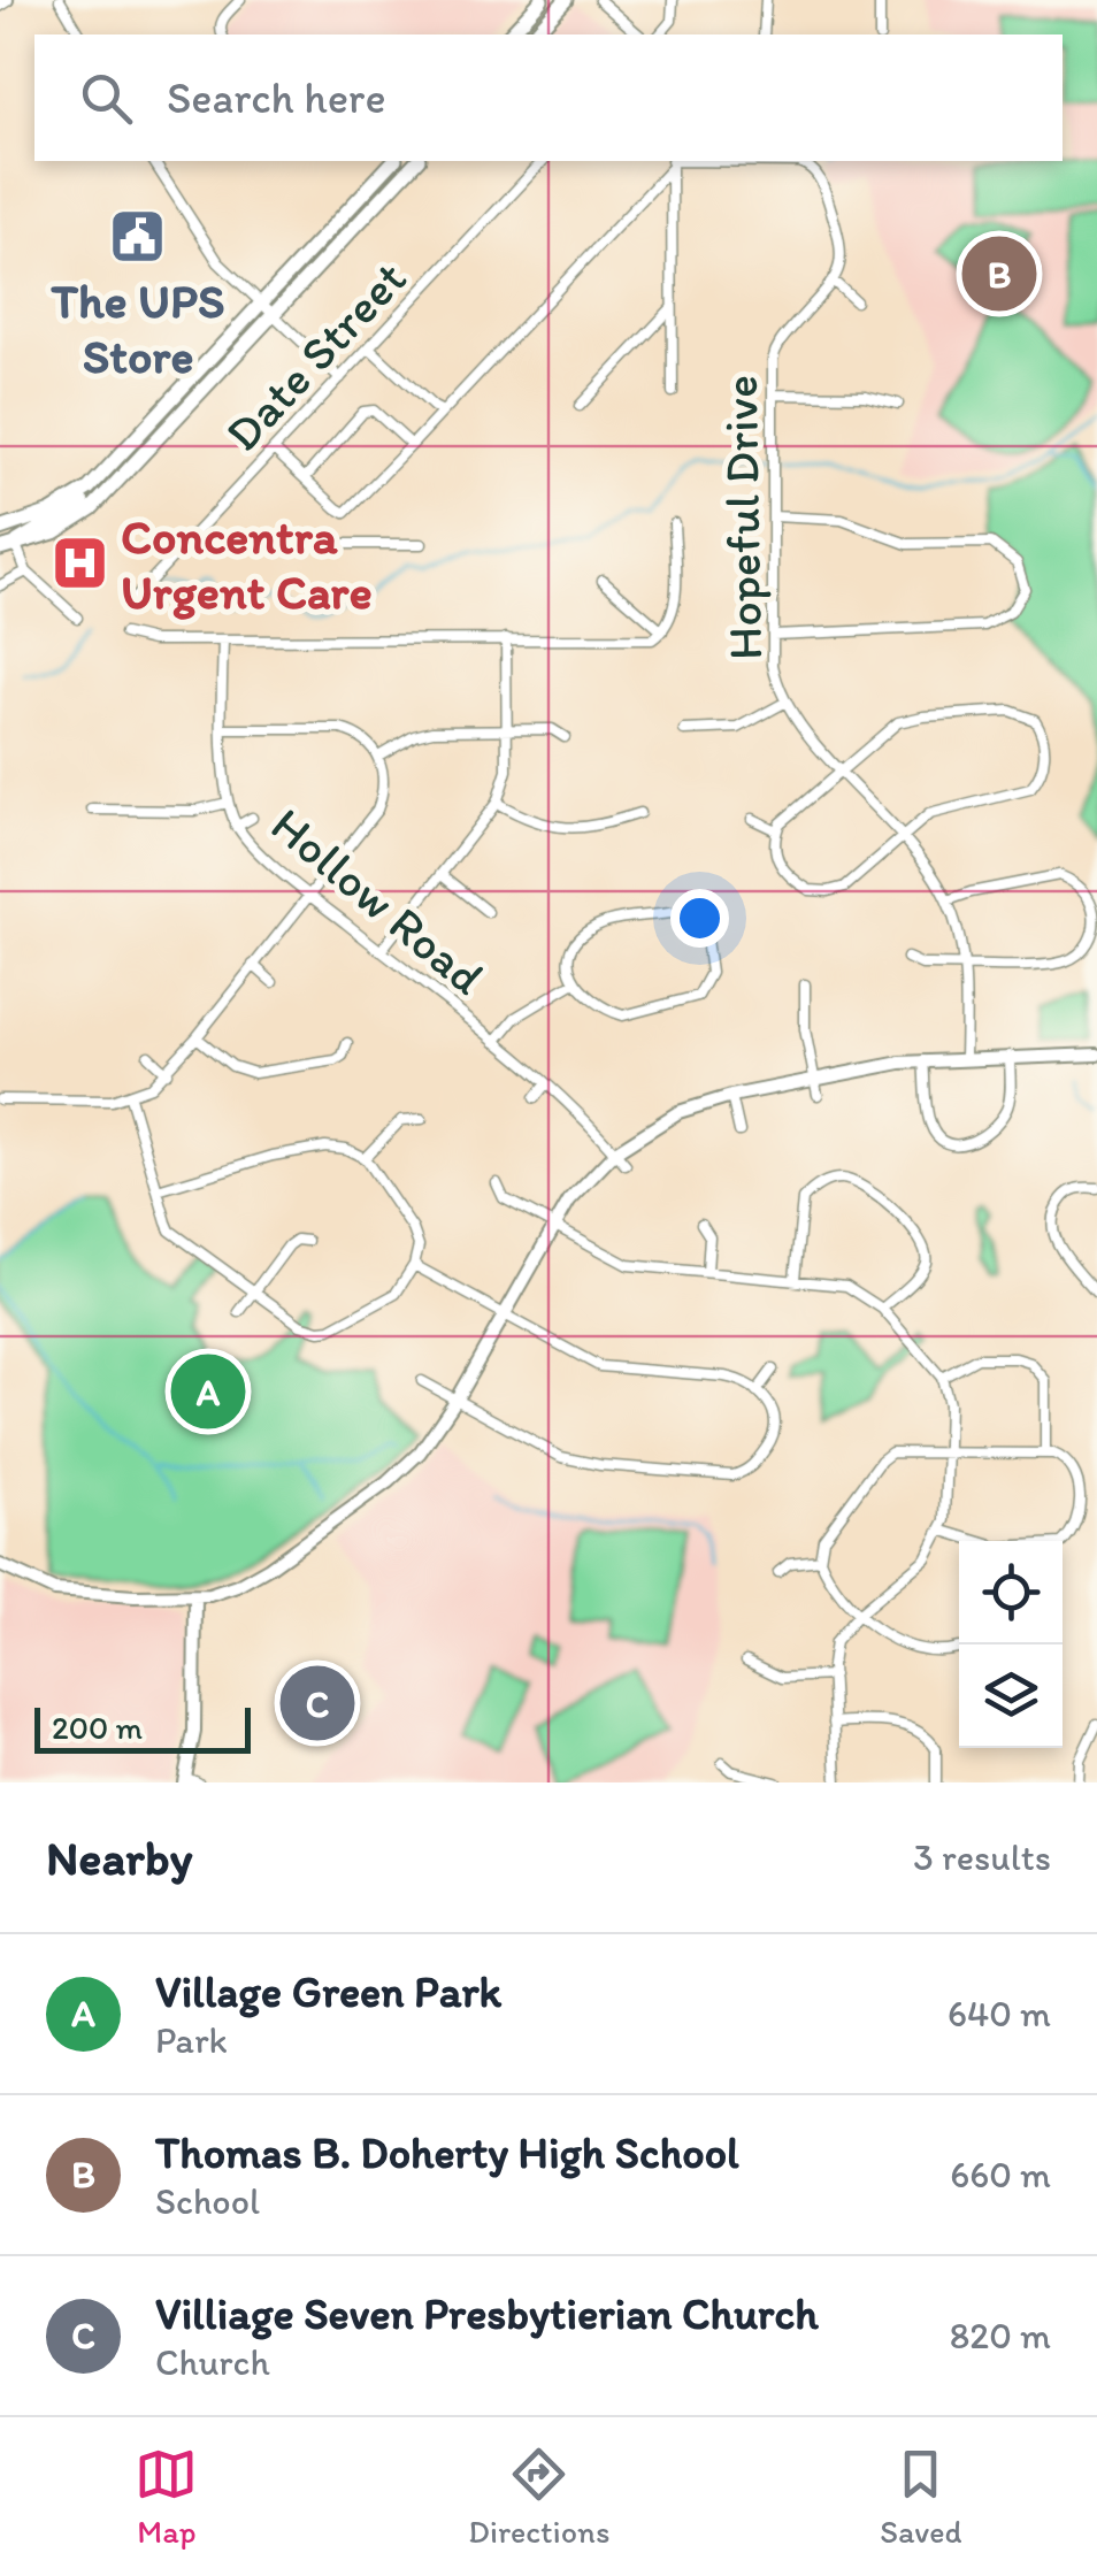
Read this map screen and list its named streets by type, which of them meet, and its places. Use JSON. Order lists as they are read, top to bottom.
{
  "streets": {
    "street": ["Date Street", "Hopeful Drive", "Hollow Road"]
  },
  "places": {
    "public building": ["The UPS Store"],
    "hospital": ["Concentra Urgent Care"]
  },
  "scale_bar": "200 m",
  "page": {
    "search": "Search here",
    "pins": ["B", "A", "C"],
    "scale": "200 m",
    "heading": ["Nearby", "3 results"],
    "list": [
      {
        "mark": "A",
        "name": "Village Green Park",
        "note": "Park",
        "value": "640 m"
      },
      {
        "mark": "B",
        "name": "Thomas B. Doherty High School",
        "note": "School",
        "value": "660 m"
      },
      {
        "mark": "C",
        "name": "Villiage Seven Presbytierian Church",
        "note": "Church",
        "value": "820 m"
      }
    ],
    "nav": ["Map", "Directions", "Saved"]
  }
}
